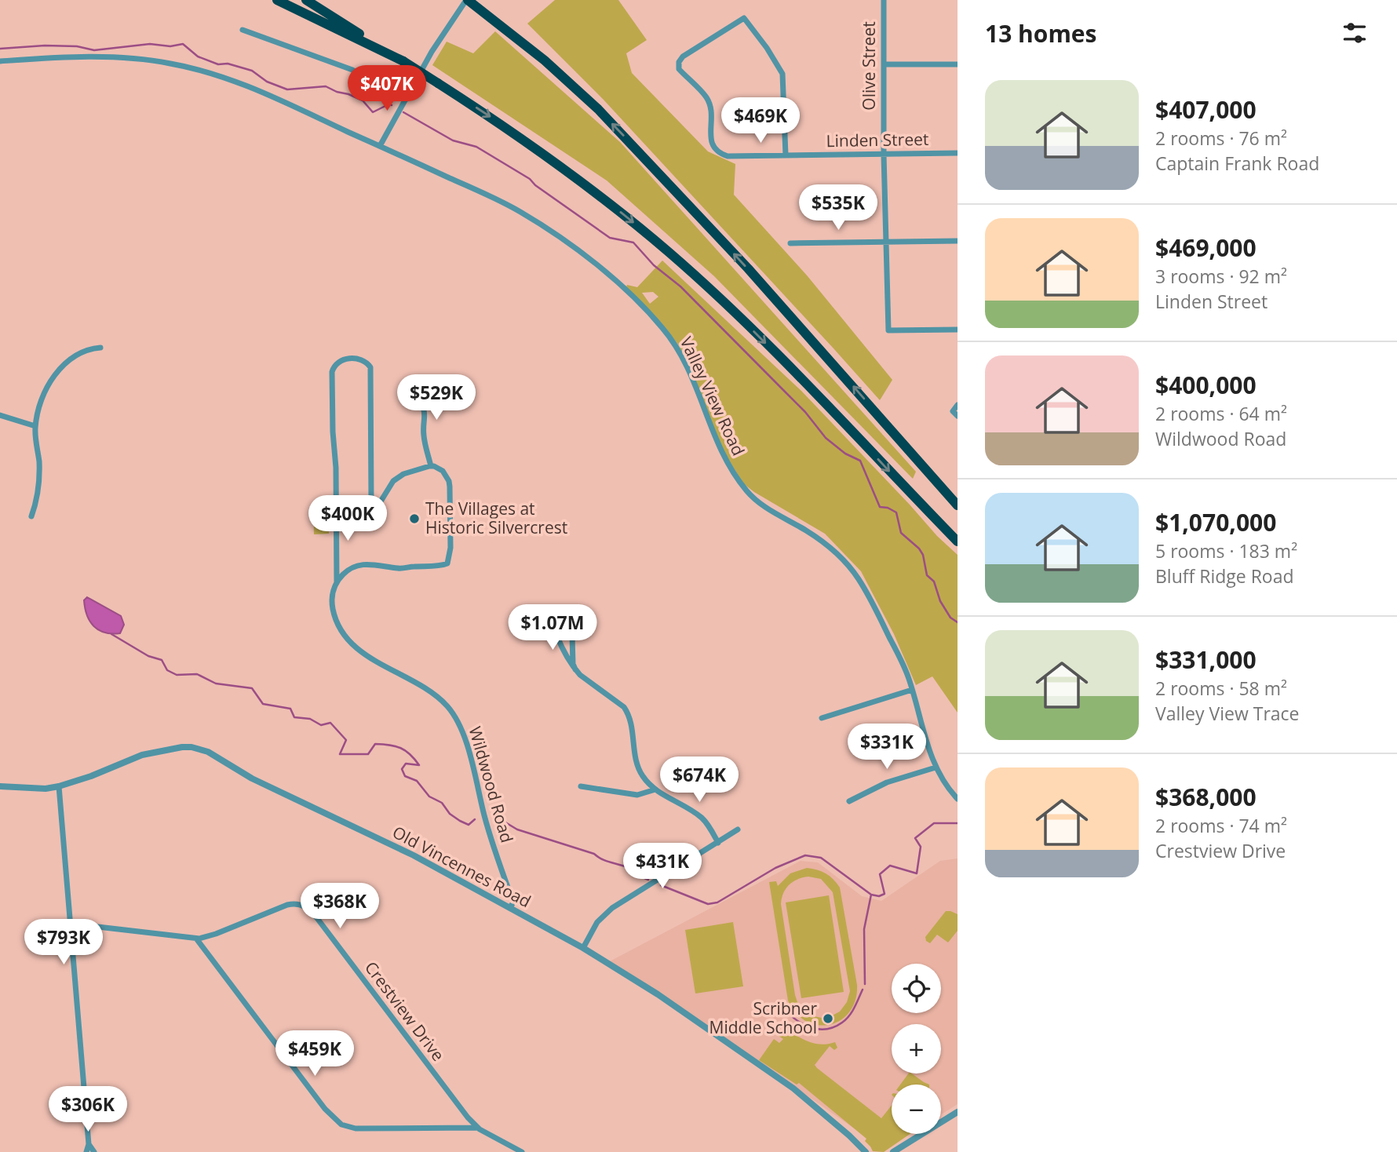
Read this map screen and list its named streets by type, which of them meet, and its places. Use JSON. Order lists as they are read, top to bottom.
{
  "streets": {
    "street": [
      "Olive Street",
      "Linden Street",
      "Valley View Road",
      "Wildwood Road",
      "Old Vincennes Road",
      "Crestview Drive"
    ]
  },
  "crossings": [
    ["Olive Street", "Linden Street"],
    ["Wildwood Road", "Old Vincennes Road"]
  ],
  "places": ["The Villages at Historic Silvercrest", "Scribner Middle School"],
  "page": {
    "heading": "13 homes",
    "price": [
      "$407K",
      "$469K",
      "$535K",
      "$529K",
      "$400K",
      "$1.07M",
      "$331K",
      "$674K",
      "$431K",
      "$368K",
      "$793K",
      "$459K",
      "$306K"
    ],
    "list": [
      {
        "name": "$407,000",
        "note": "2 rooms · 76 m² · Captain Frank Road"
      },
      {
        "name": "$469,000",
        "note": "3 rooms · 92 m² · Linden Street"
      },
      {
        "name": "$400,000",
        "note": "2 rooms · 64 m² · Wildwood Road"
      },
      {
        "name": "$1,070,000",
        "note": "5 rooms · 183 m² · Bluff Ridge Road"
      },
      {
        "name": "$331,000",
        "note": "2 rooms · 58 m² · Valley View Trace"
      },
      {
        "name": "$368,000",
        "note": "2 rooms · 74 m² · Crestview Drive"
      }
    ],
    "map_buttons": ["+", "−"]
  }
}
